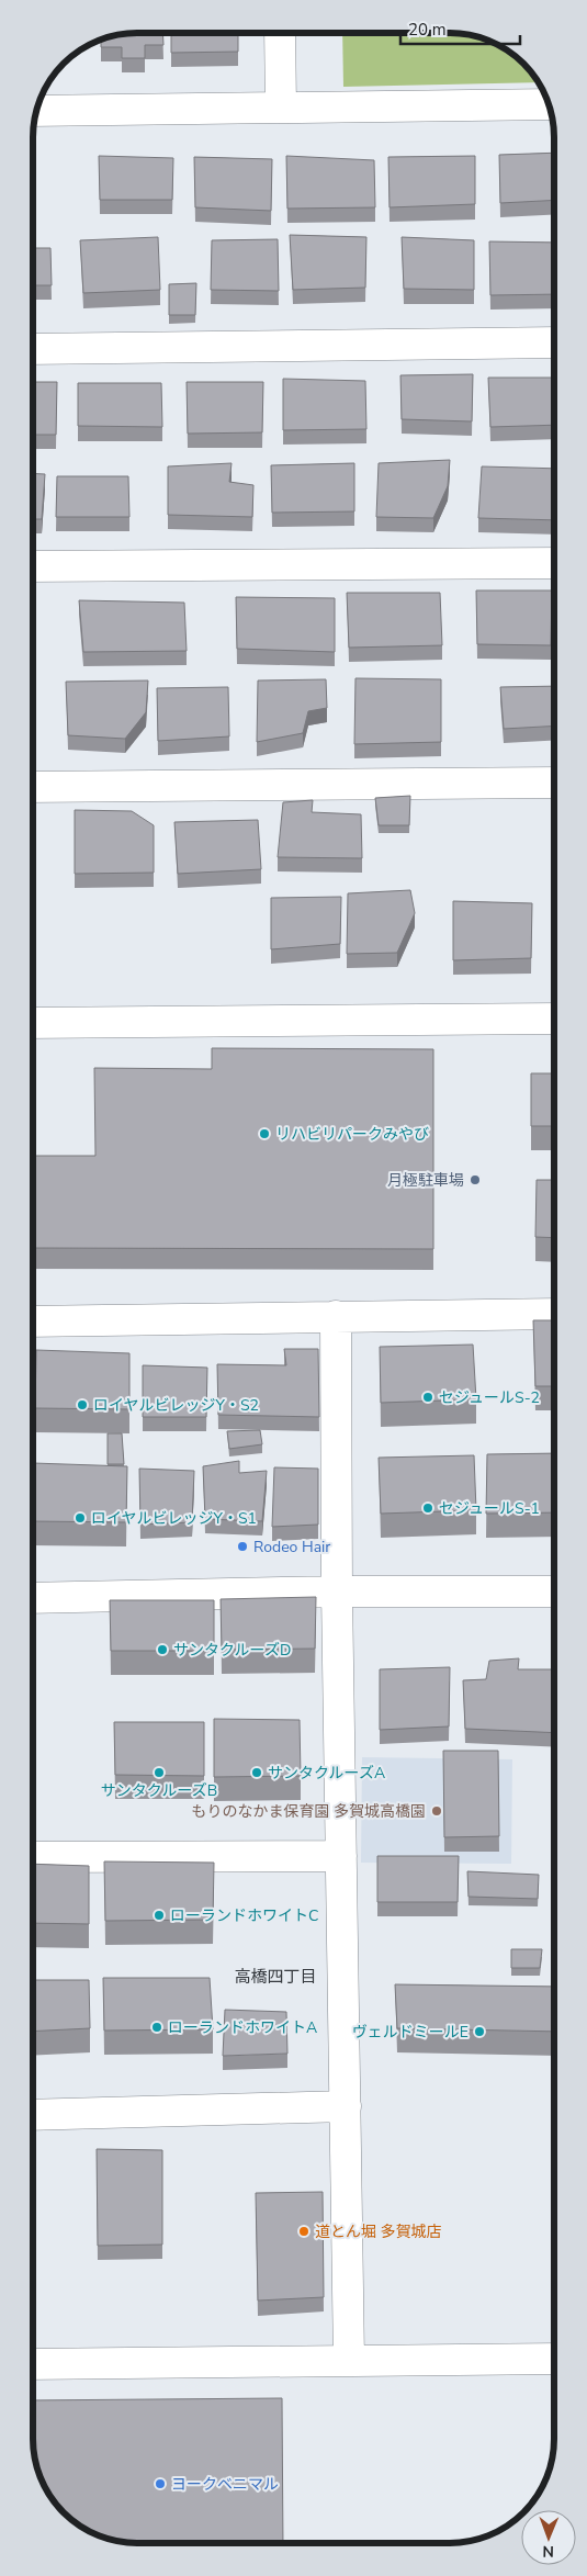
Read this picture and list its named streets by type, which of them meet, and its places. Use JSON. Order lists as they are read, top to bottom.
{
  "districts": ["高橋四丁目"],
  "places": [
    "リハビリパークみやび",
    "月極駐車場",
    "セジュールS-2",
    "ロイヤルビレッジY・S2",
    "セジュールS-1",
    "ロイヤルビレッジY・S1",
    "Rodeo Hair",
    "サンタクルーズD",
    "サンタクルーズB",
    "サンタクルーズA",
    "もりのなかま保育園 多賀城高橋園",
    "ローランドホワイトC",
    "ローランドホワイトA",
    "ヴェルドミールE",
    "道とん堀 多賀城店",
    "ヨークベニマル"
  ],
  "scale_bar": "20 m",
  "north": "bottom"
}
